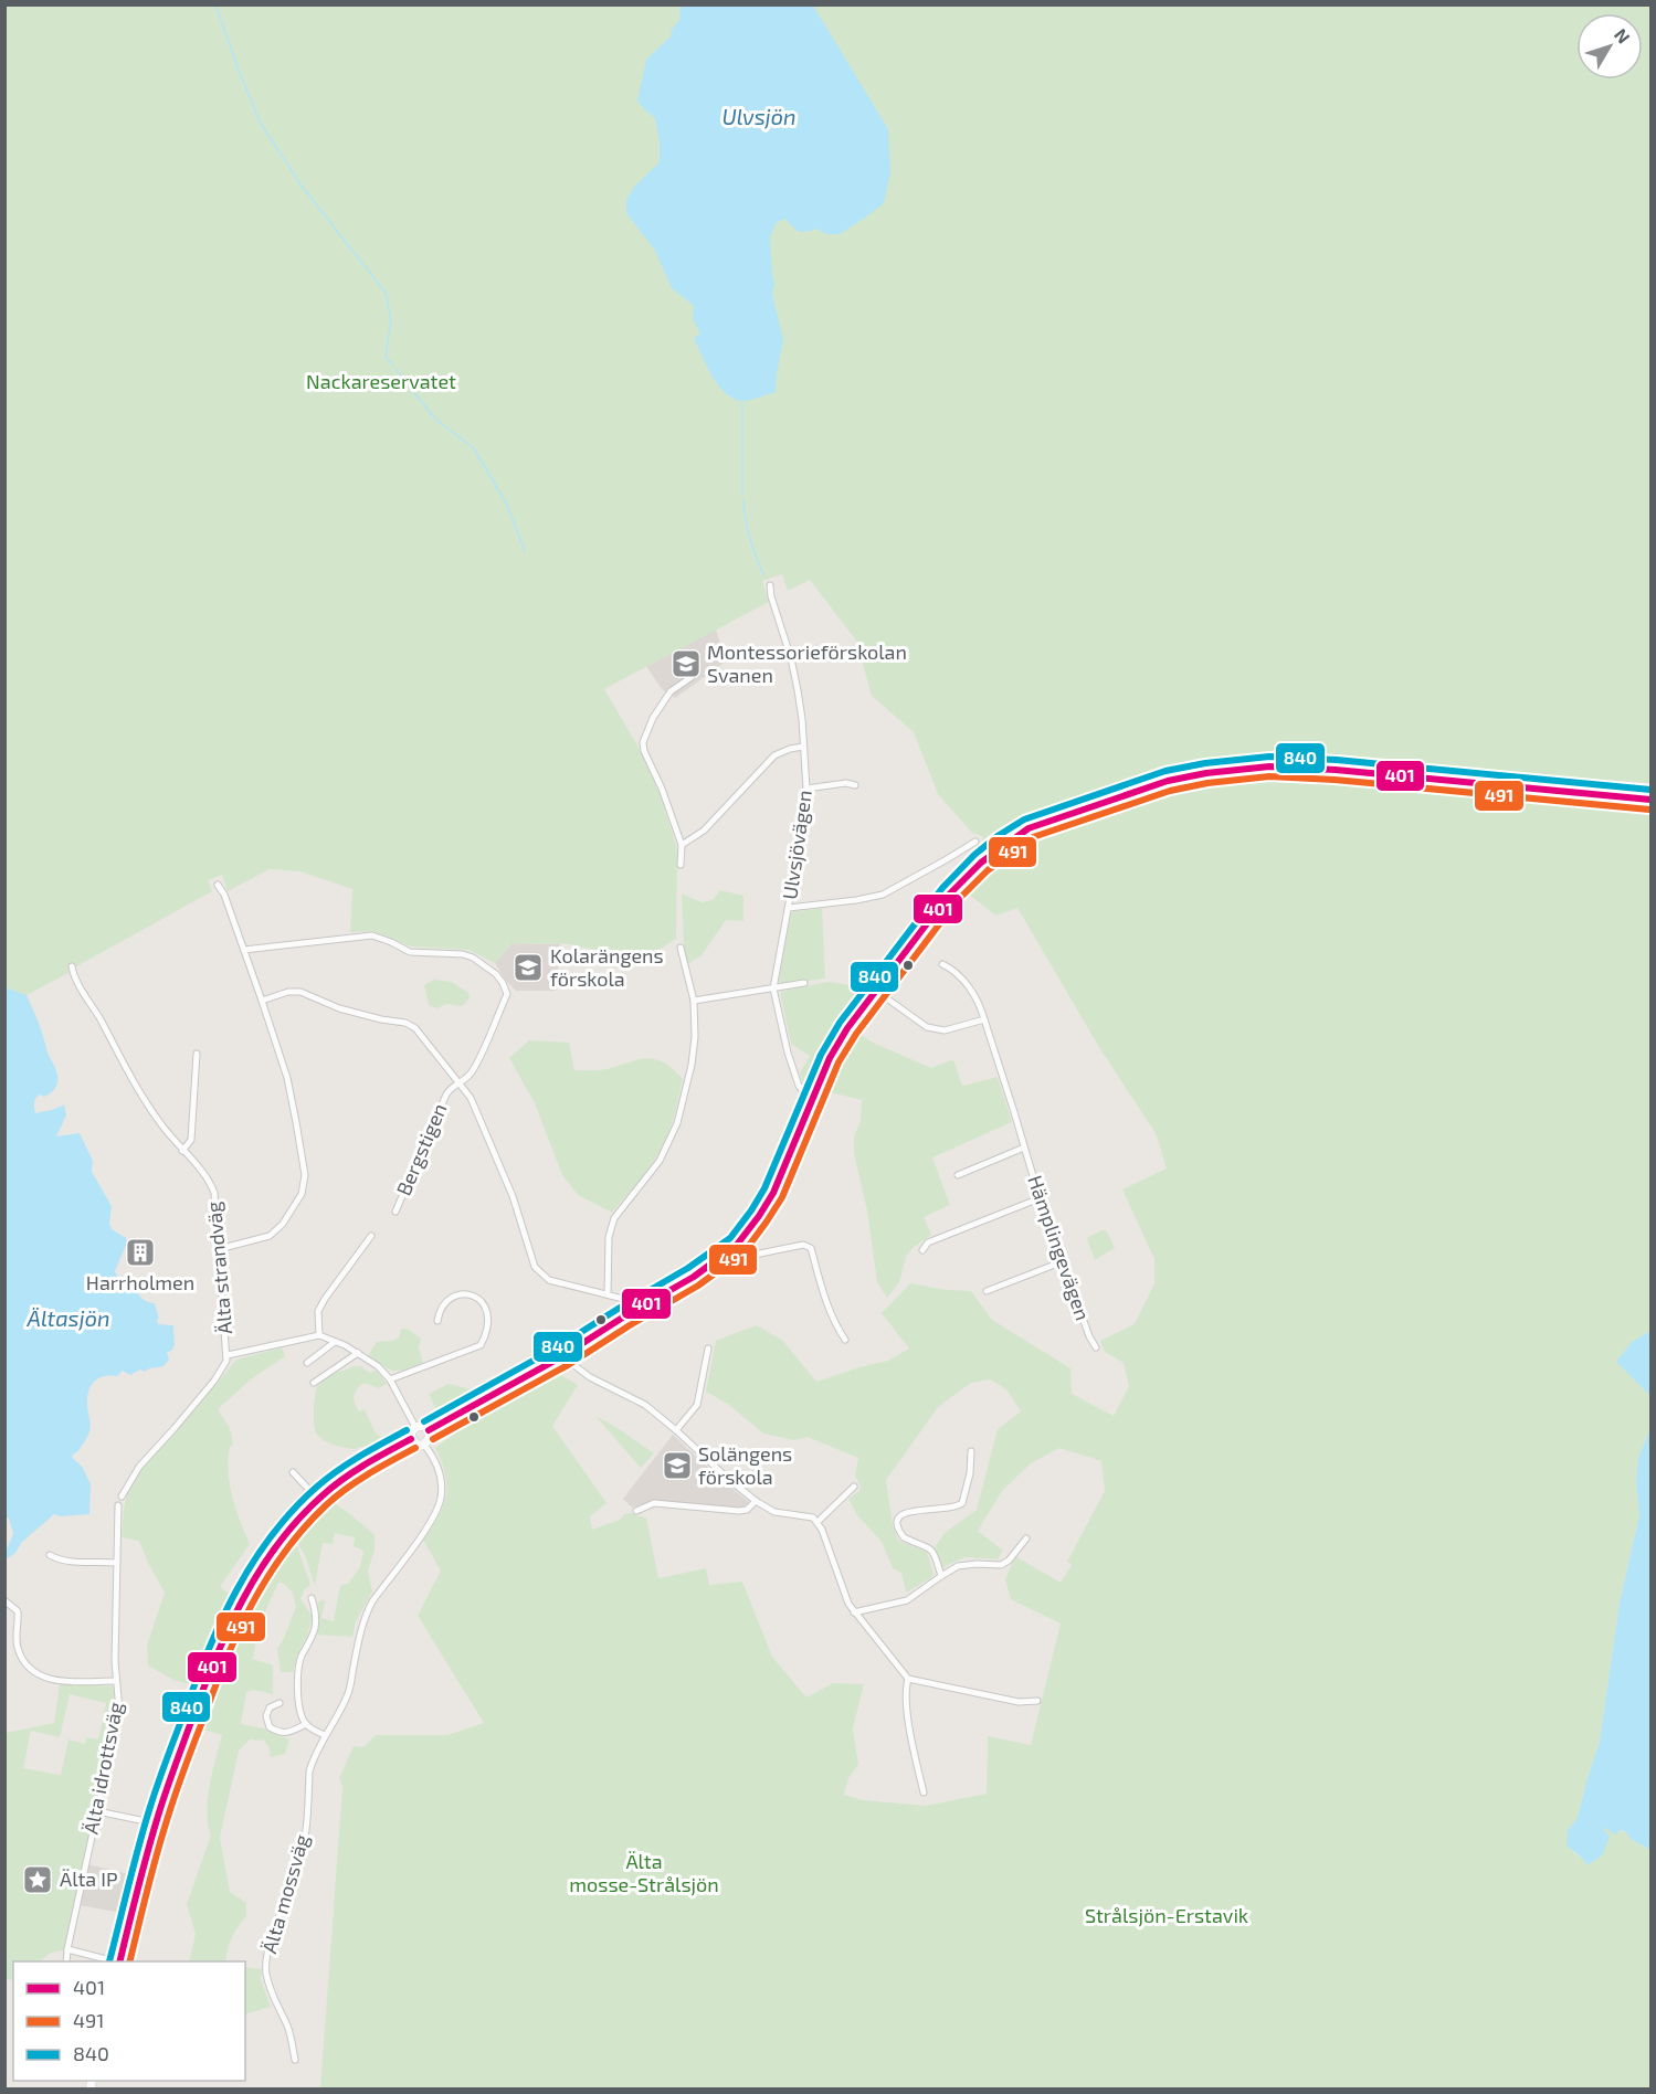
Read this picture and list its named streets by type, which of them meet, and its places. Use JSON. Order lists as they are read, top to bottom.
{
  "streets": {
    "street": [
      "Ulvsjövägen",
      "Bergstigen",
      "Hämplingevägen",
      "Älta strandväg",
      "Älta idrottsväg",
      "Älta mossväg"
    ]
  },
  "water": ["Ulvsjön", "Ältasjön"],
  "parks": ["Nackareservatet", "Älta mosse-Strålsjön", "Strålsjön-Erstavik"],
  "places": {
    "school or university": ["Montessorieförskolan Svanen", "Kolarängens förskola", "Solängens förskola"],
    "building": ["Harrholmen"],
    "place": ["Älta IP"]
  },
  "lines": ["transit line 840", "transit line 401", "transit line 491"],
  "legend": ["401", "491", "840"],
  "north": "top right"
}
